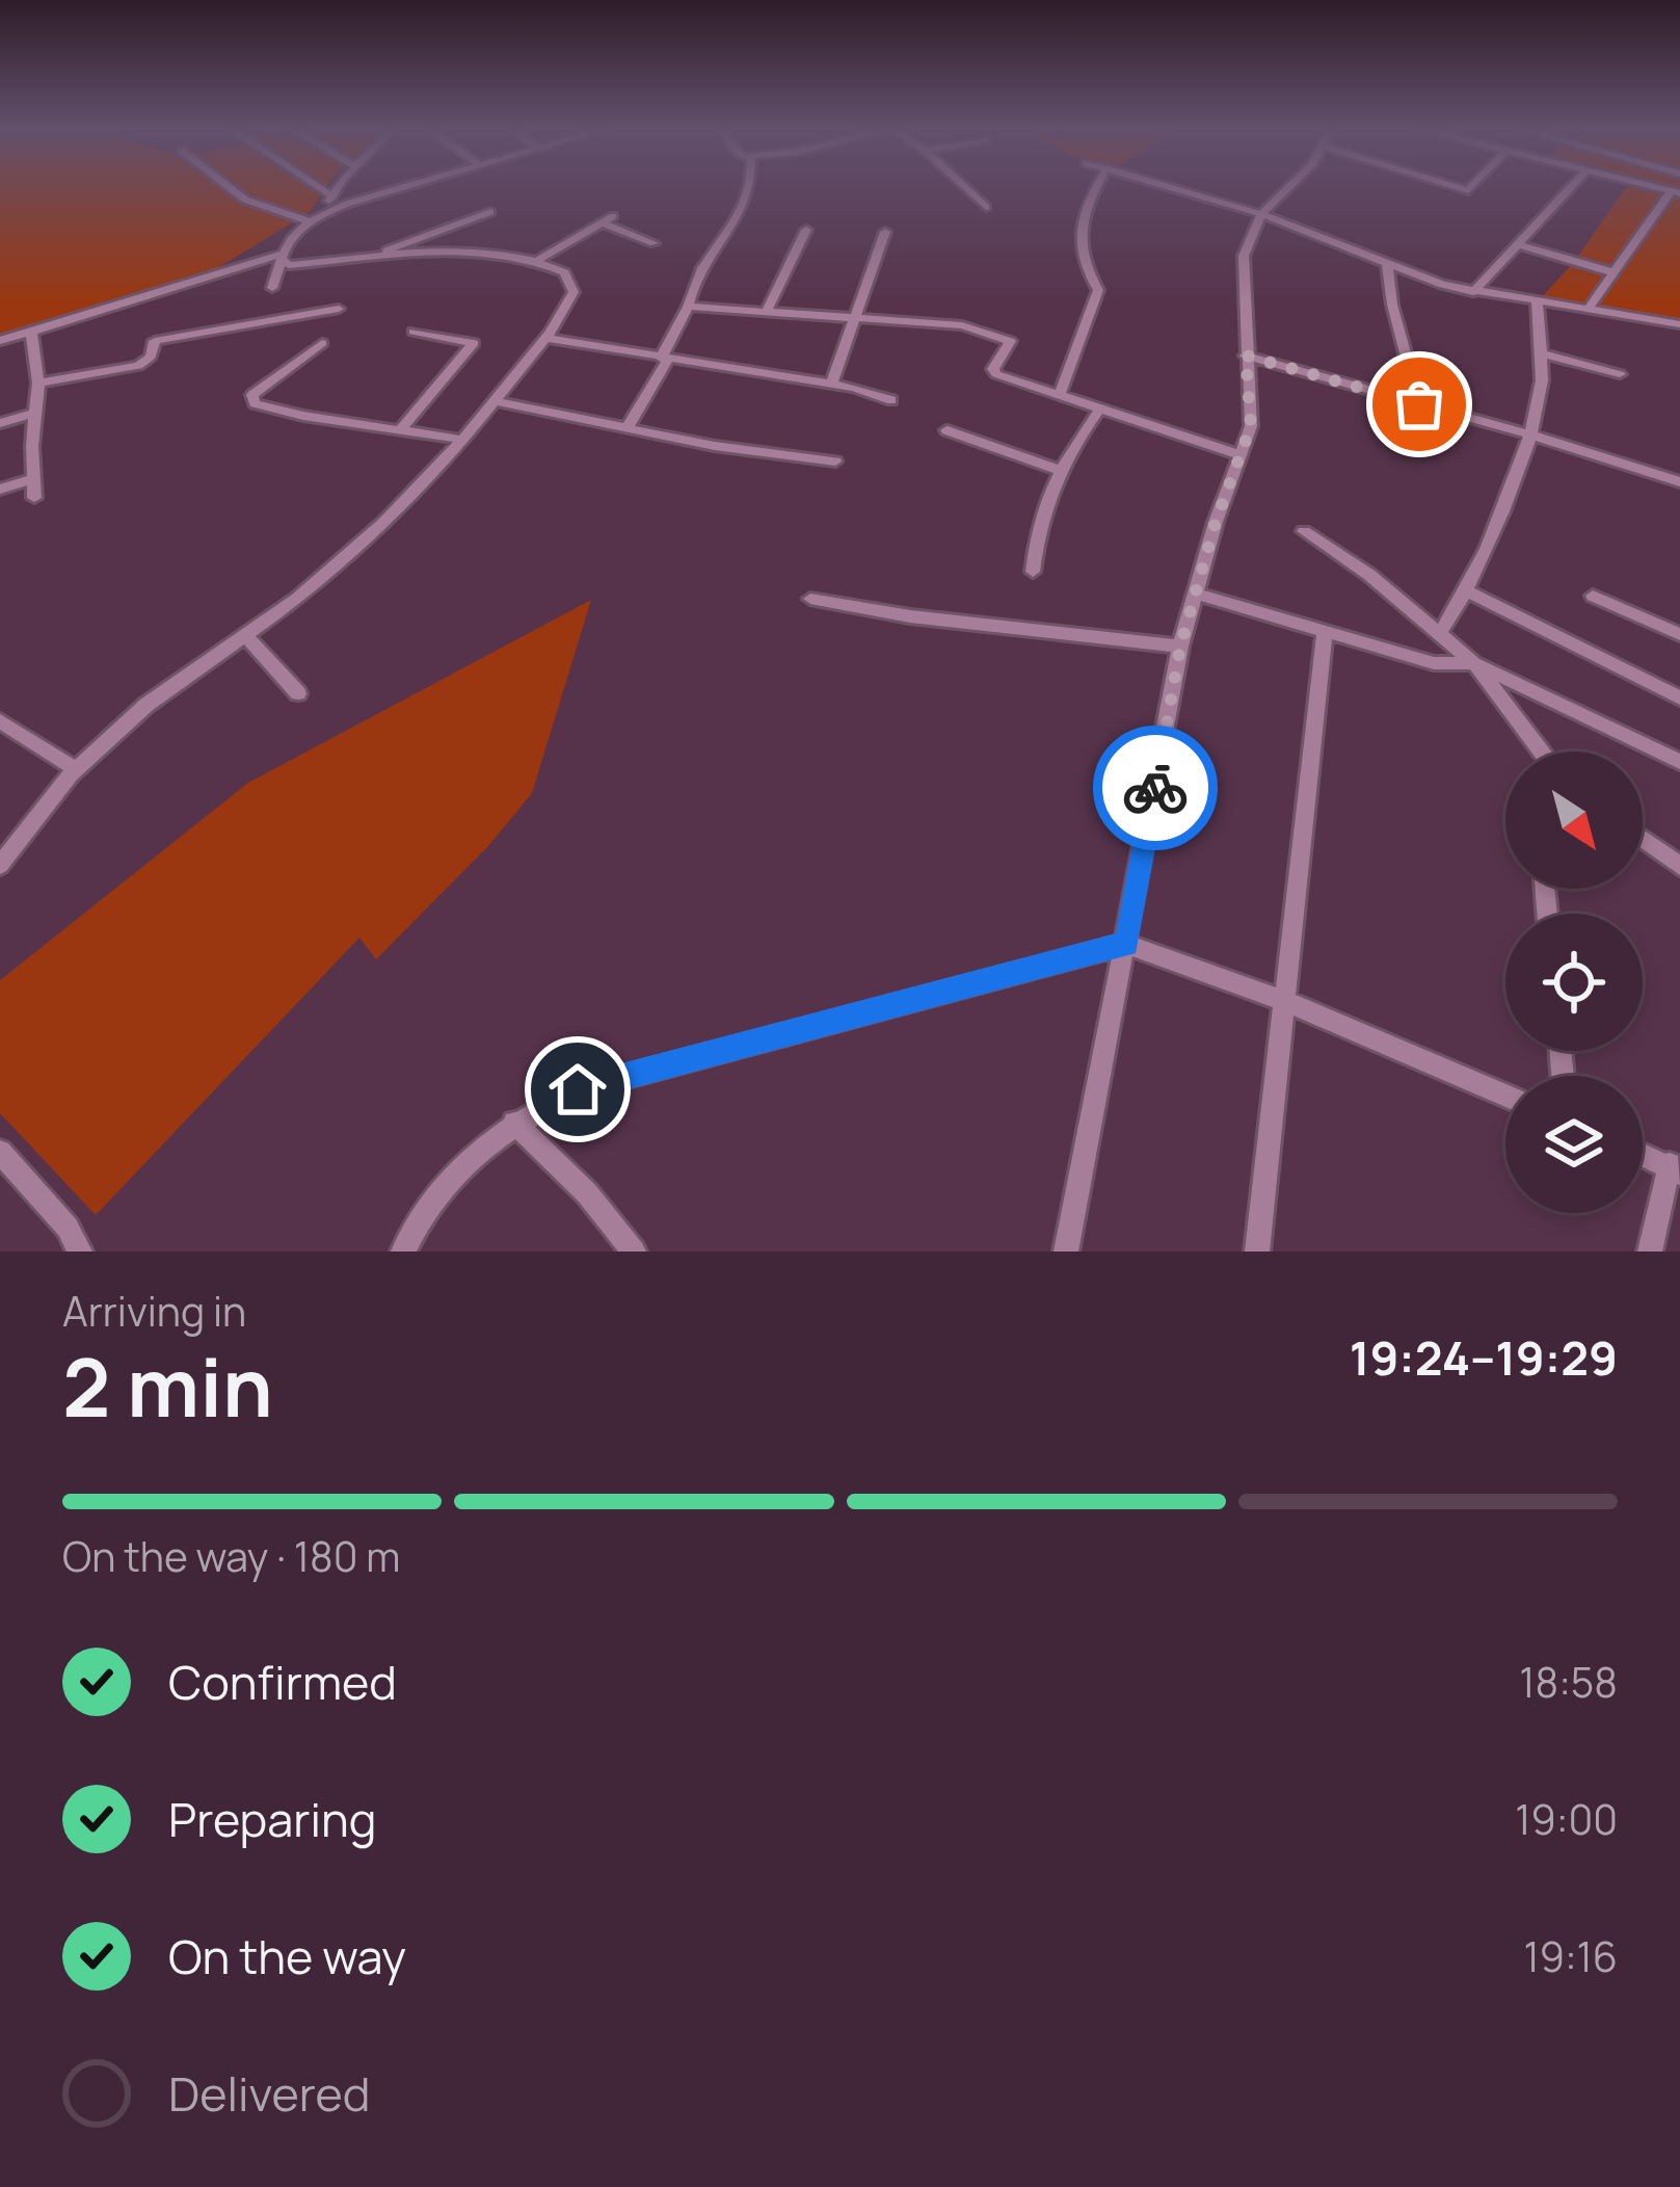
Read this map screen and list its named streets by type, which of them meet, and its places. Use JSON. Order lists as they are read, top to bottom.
{
  "north": "bottom right",
  "page": {
    "heading": ["2 min", "Arriving in", "19:24–19:29"],
    "bar": "On the way · 180 m",
    "list": [
      ["Confirmed", "18:58"],
      ["Preparing", "19:00"],
      ["On the way", "19:16"],
      "Delivered"
    ]
  }
}
